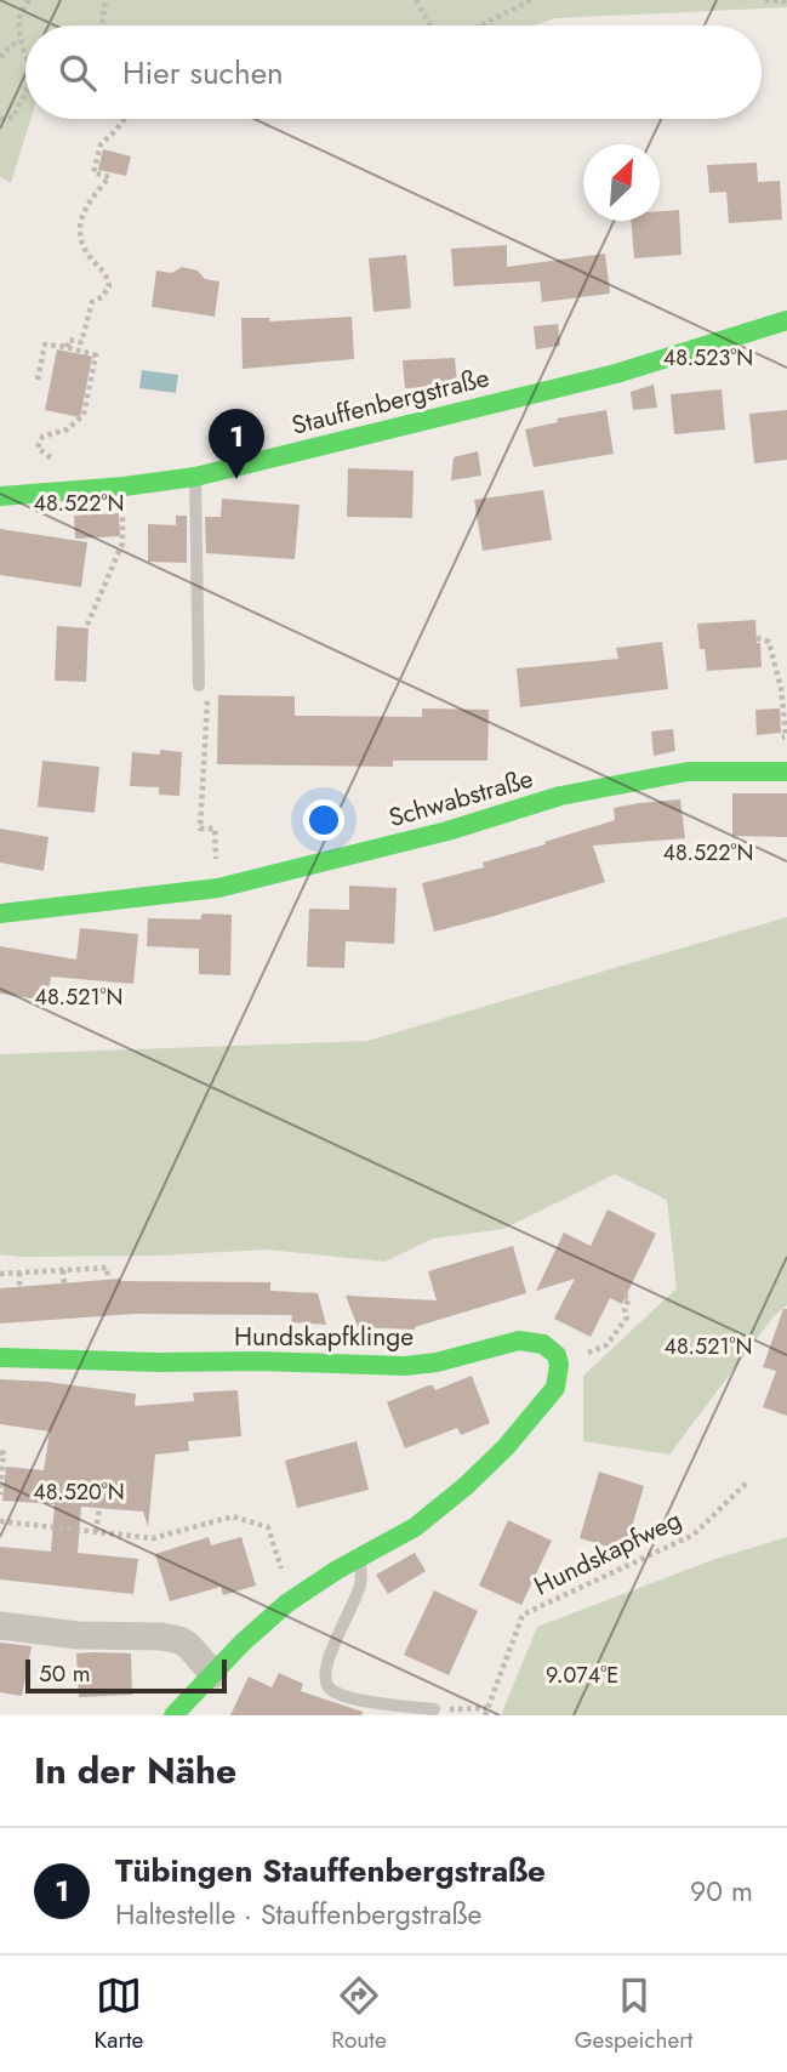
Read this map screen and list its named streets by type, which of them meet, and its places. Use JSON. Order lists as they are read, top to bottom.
{
  "streets": {
    "street": ["Stauffenbergstraße", "Schwabstraße", "Hundskapfklinge"],
    "path": ["Hundskapfweg"]
  },
  "scale_bar": "50 m",
  "north": "top right",
  "page": {
    "search": "Hier suchen",
    "pins": "1",
    "scale": "50 m",
    "heading": "In der Nähe",
    "list": [
      {
        "mark": "1",
        "name": "Tübingen Stauffenbergstraße",
        "note": "Haltestelle · Stauffenbergstraße",
        "value": "90 m"
      }
    ],
    "nav": ["Karte", "Route", "Gespeichert"]
  },
  "coordinates": [
    "48.523°N",
    "48.522°N",
    "48.521°N",
    "48.520°N",
    "9.074°E"
  ]
}
